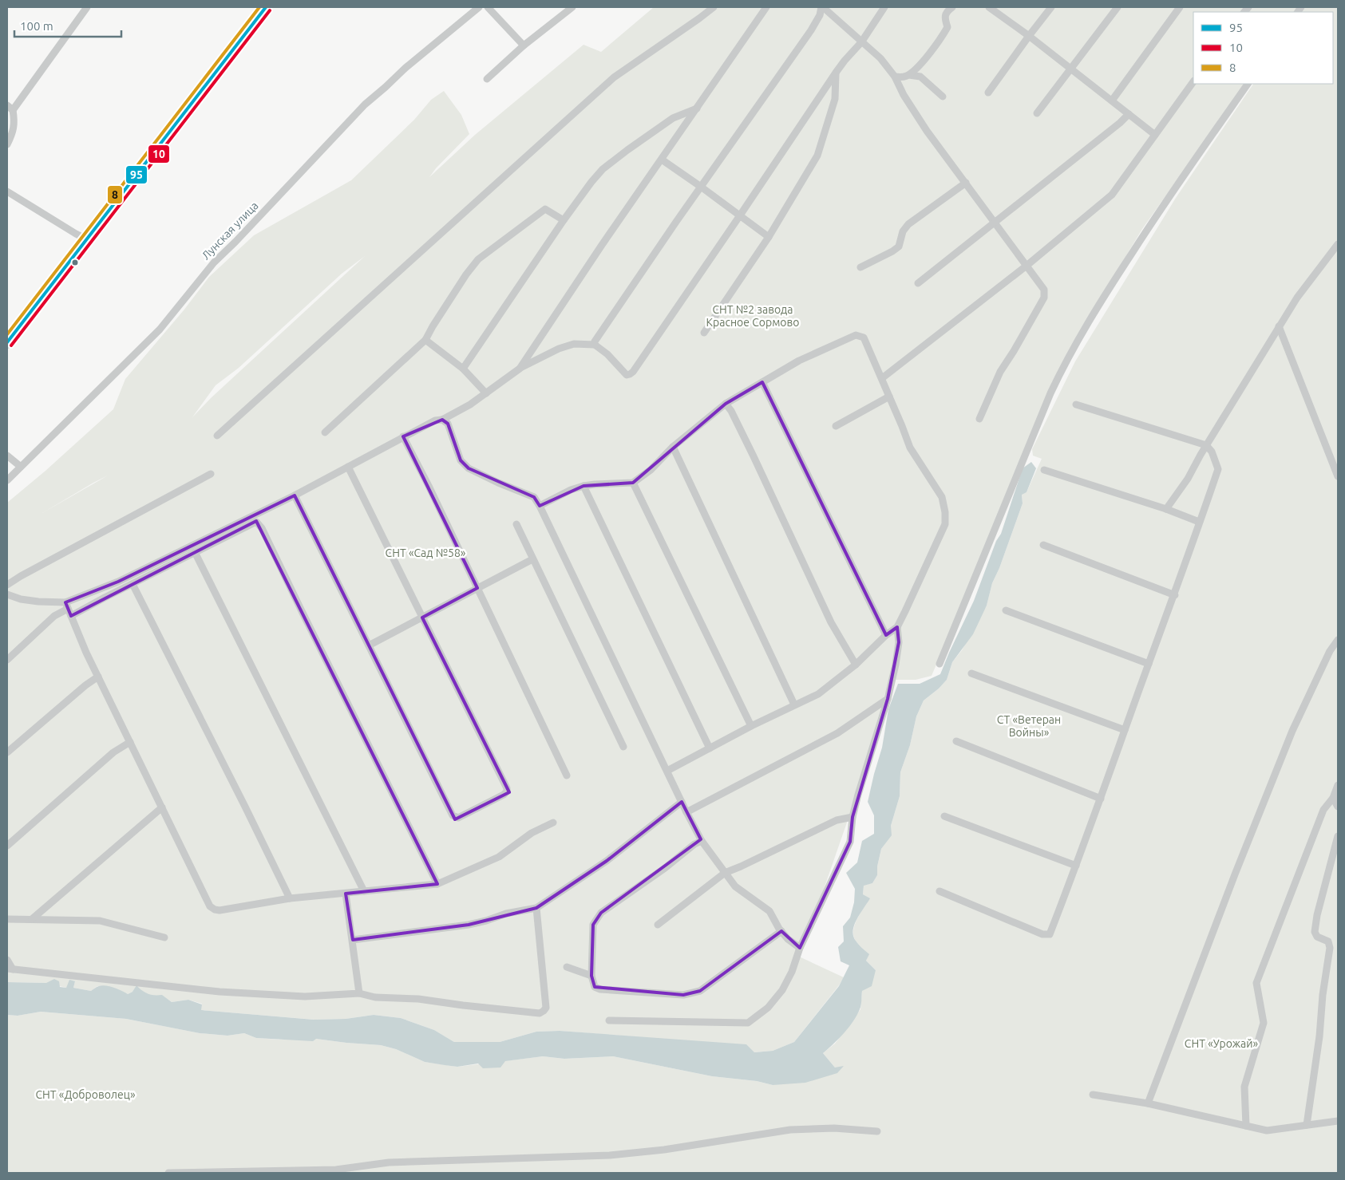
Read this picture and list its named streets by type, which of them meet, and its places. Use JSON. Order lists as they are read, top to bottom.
{
  "streets": {
    "street": ["Лунская улица"]
  },
  "parks": [
    "СНТ №2 завода Красное Сормово",
    "СНТ «Сад №58»",
    "СТ «Ветеран Войны»",
    "СНТ «Урожай»",
    "СНТ «Доброволец»"
  ],
  "lines": ["transit line 95", "transit line 8", "transit line 10"],
  "legend": ["95", "10", "8"],
  "scale_bar": "100 m"
}
